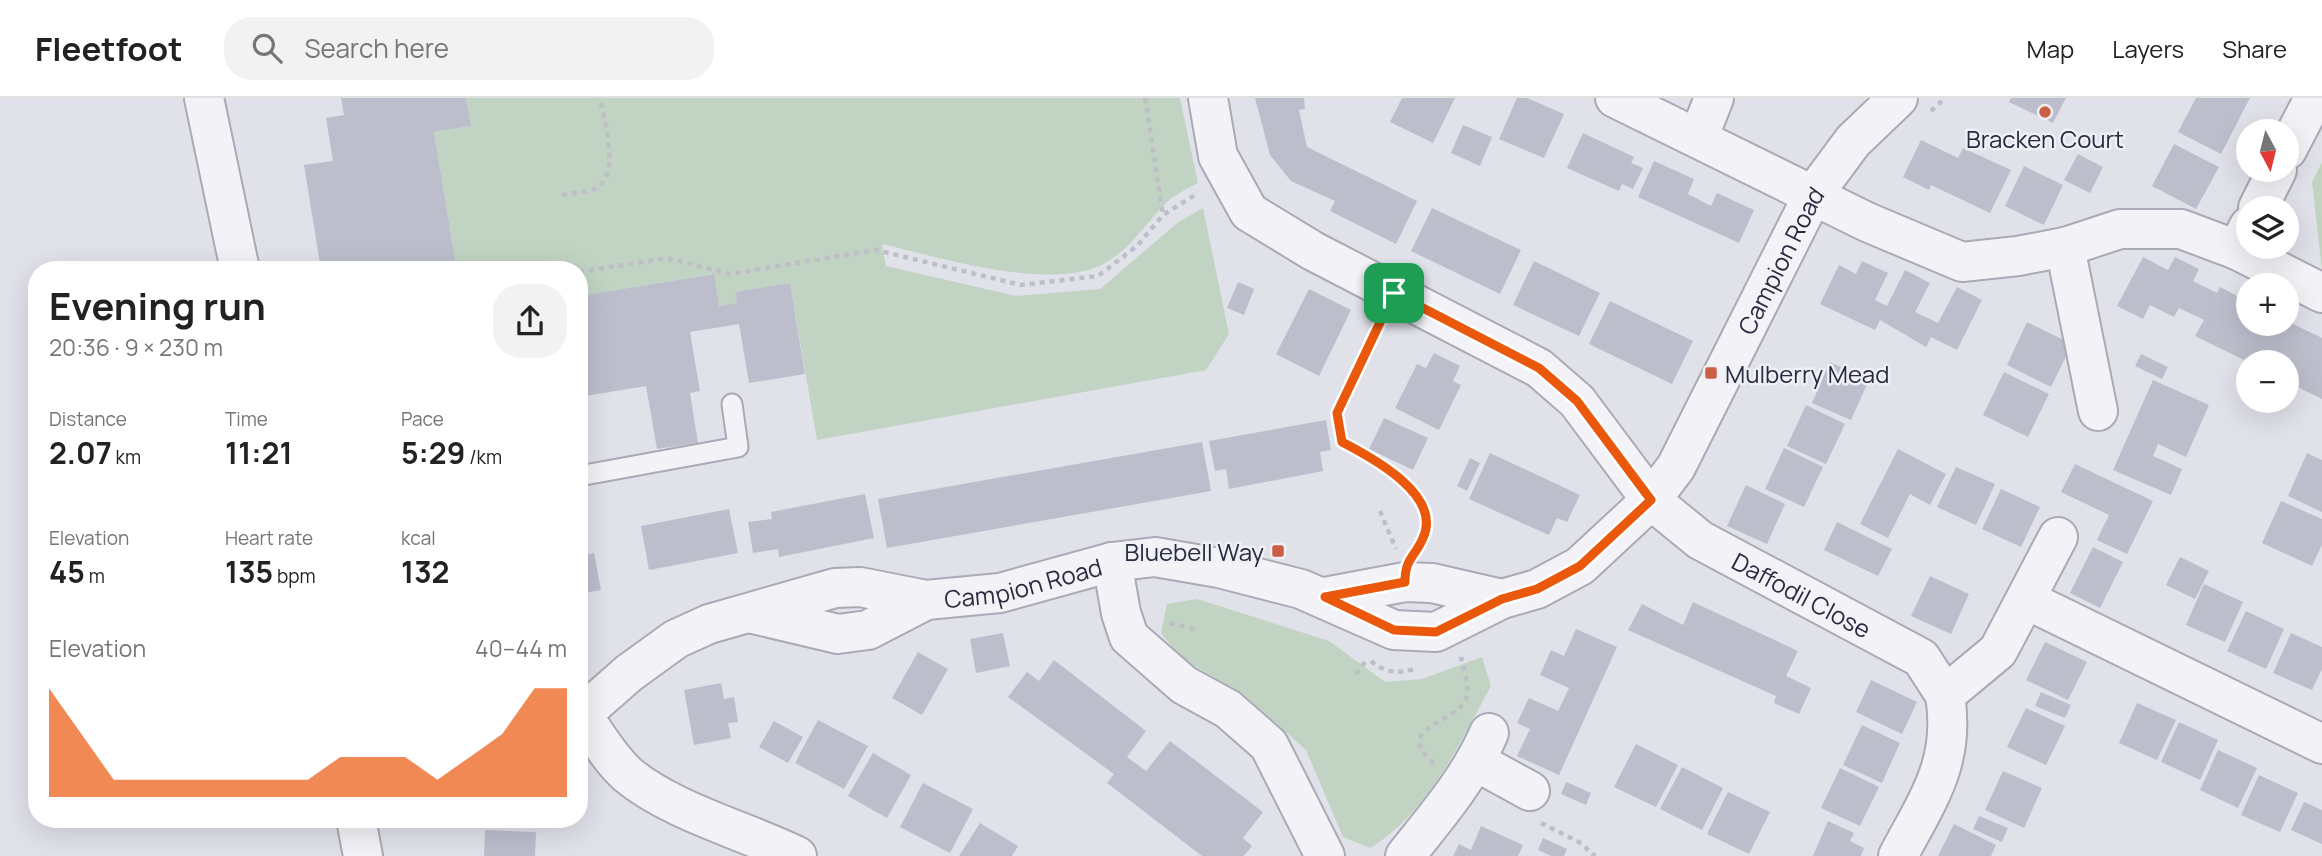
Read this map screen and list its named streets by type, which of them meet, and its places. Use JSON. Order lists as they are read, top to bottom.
{
  "streets": {
    "street": ["Campion Road", "Daffodil Close"]
  },
  "crossings": [
    ["Campion Road", "Daffodil Close"]
  ],
  "places": {
    "other": ["Bracken Court"],
    "transit": ["Mulberry Mead", "Bluebell Way"]
  },
  "north": "bottom",
  "page": {
    "header": "Fleetfoot",
    "search": "Search here",
    "nav": ["Map", "Layers", "Share"],
    "map_buttons": ["+", "−"],
    "heading": ["Evening run", "20:36 · 9 × 230 m"],
    "stats": [
      ["Distance", "2.07 km"],
      ["Time", "11:21"],
      ["Pace", "5:29 /km"],
      ["Elevation", "45 m"],
      ["Heart rate", "135 bpm"],
      ["kcal", "132"]
    ],
    "chart": ["Elevation", "40–44 m"]
  }
}
